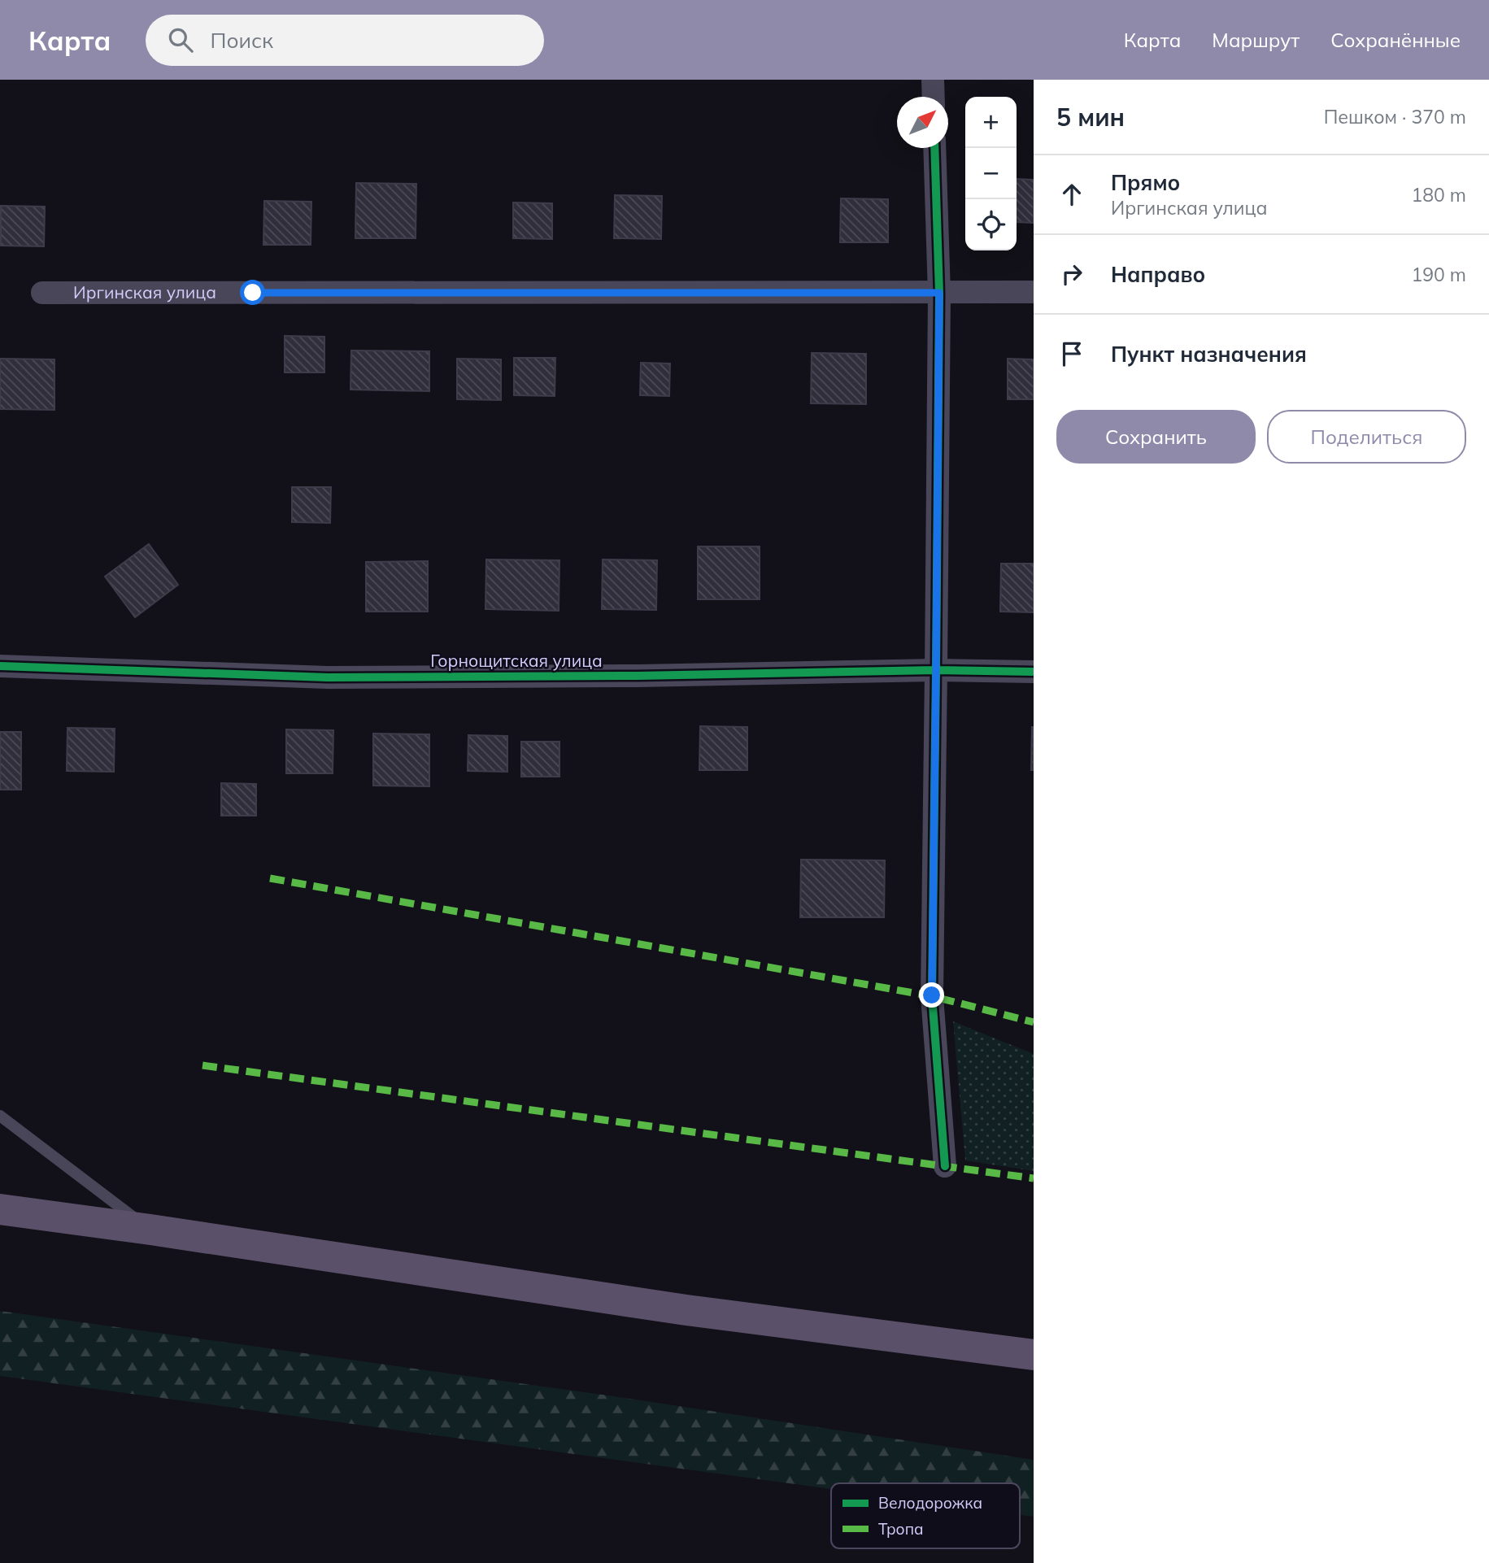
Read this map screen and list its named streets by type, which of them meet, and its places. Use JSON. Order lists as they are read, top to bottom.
{
  "streets": {
    "street": ["Иргинская улица", "Горнощитская улица"]
  },
  "legend": ["Велодорожка", "Тропа"],
  "north": "top right",
  "page": {
    "header": "Карта",
    "search": "Поиск",
    "nav": ["Карта", "Маршрут", "Сохранённые"],
    "heading": ["5 мин", "Пешком · 370 m"],
    "map_buttons": ["+", "−"],
    "list": [
      ["Прямо", "Иргинская улица", "180 m"],
      ["Направо", "190 m"],
      "Пункт назначения"
    ],
    "buttons": ["Сохранить", "Поделиться"]
  }
}
